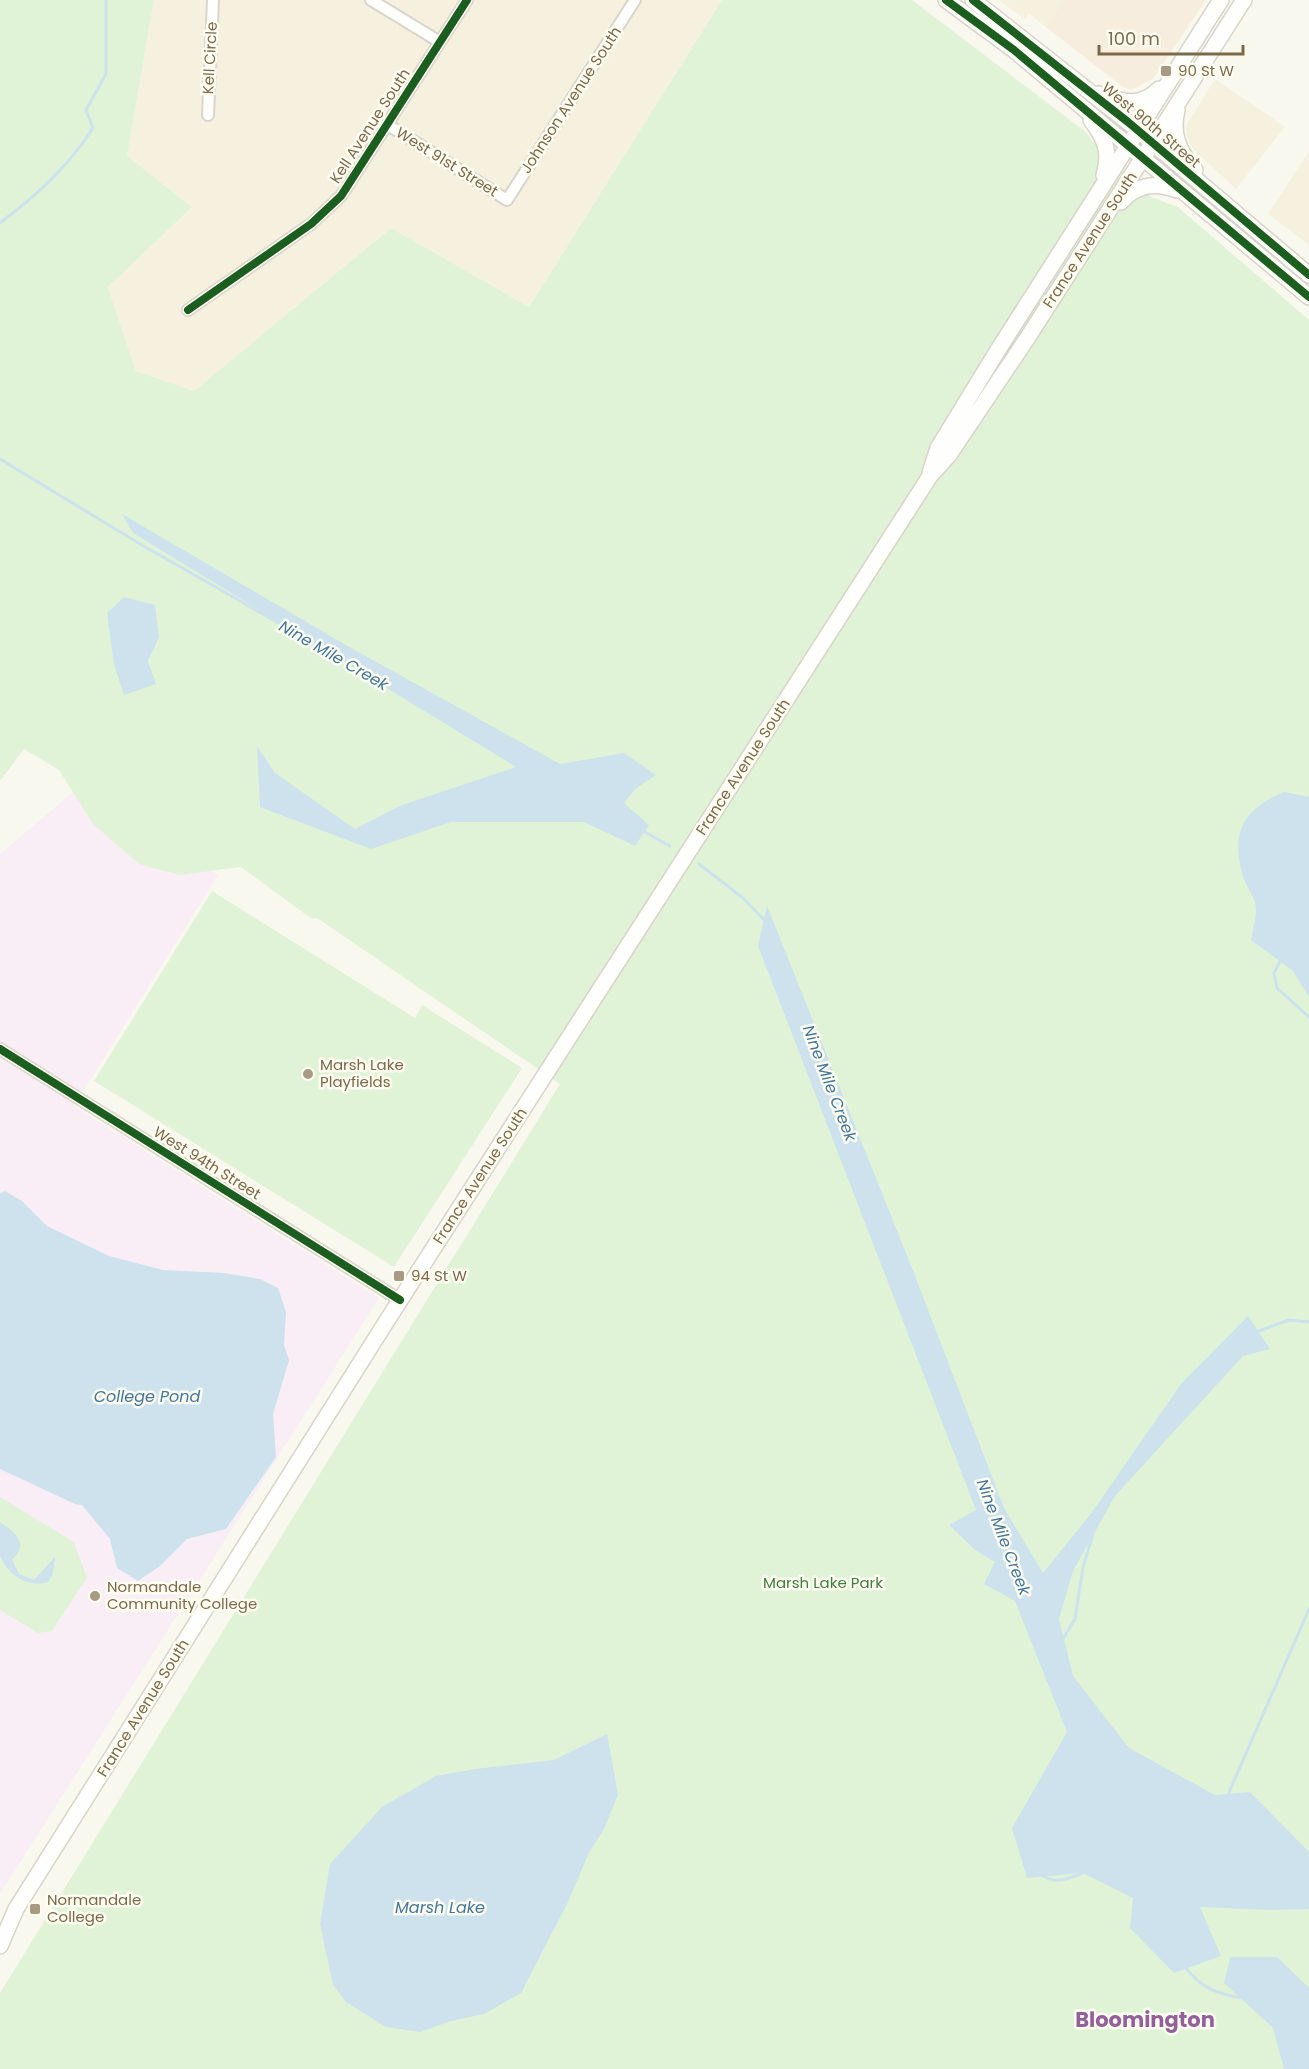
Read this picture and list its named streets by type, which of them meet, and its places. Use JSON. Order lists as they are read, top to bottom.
{
  "streets": {
    "main road": ["West 90th Street", "France Avenue South"],
    "street": [
      "Kell Circle",
      "Johnson Avenue South",
      "Kell Avenue South",
      "West 91st Street",
      "West 94th Street"
    ]
  },
  "crossings": [
    ["Johnson Avenue South", "West 91st Street"],
    ["West 90th Street", "France Avenue South"],
    ["Kell Avenue South", "West 91st Street"],
    ["France Avenue South", "West 94th Street"]
  ],
  "districts": ["Bloomington"],
  "water": ["Nine Mile Creek", "College Pond", "Marsh Lake"],
  "parks": ["Marsh Lake Park"],
  "places": {
    "transit": ["90 St W", "94 St W", "Normandale College"],
    "other": ["Marsh Lake Playfields", "Normandale Community College"]
  },
  "scale_bar": "100 m"
}
